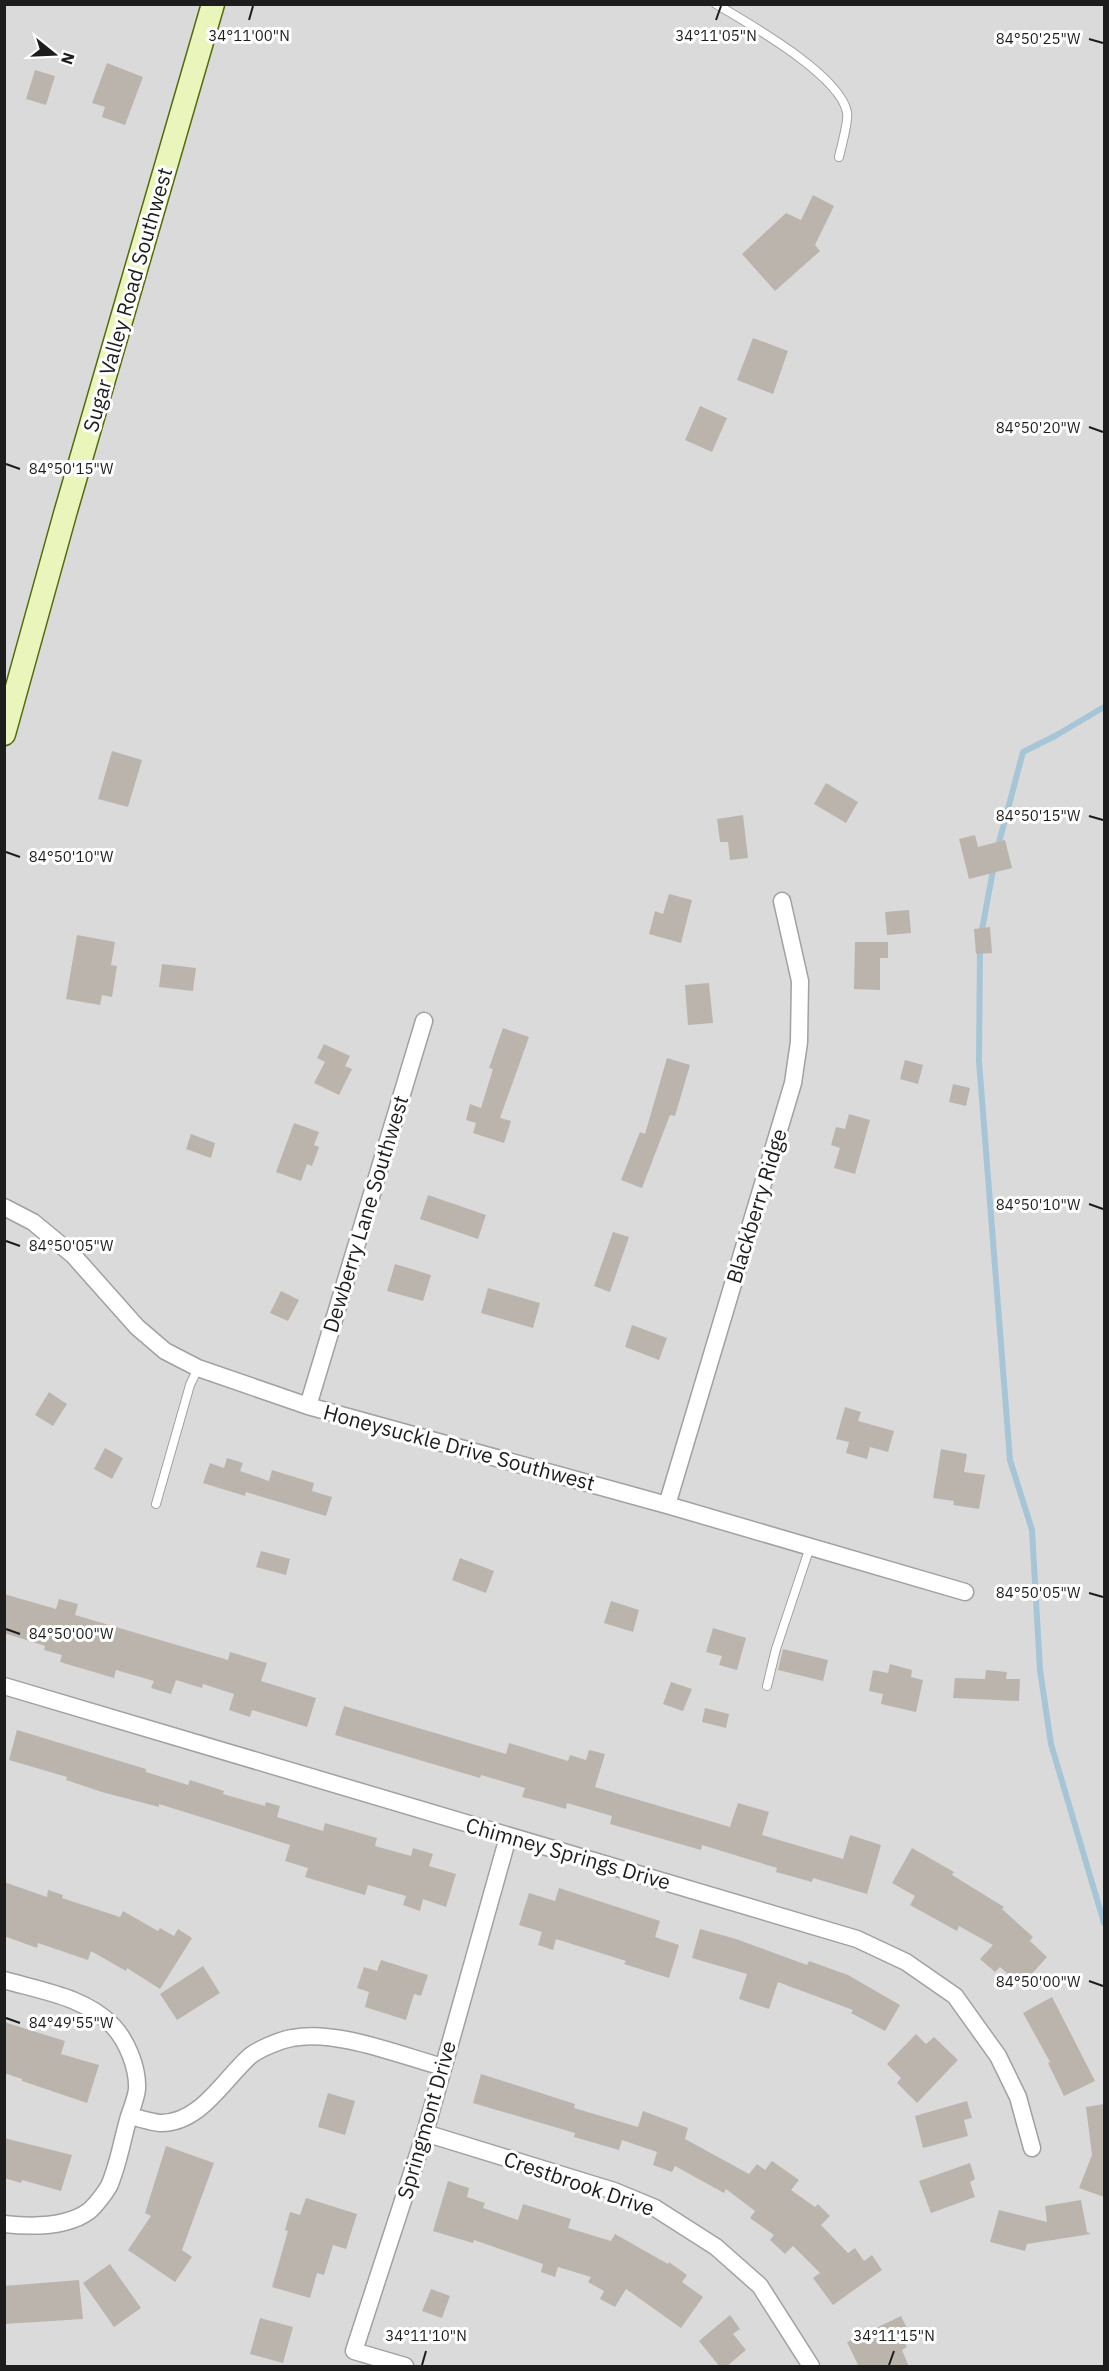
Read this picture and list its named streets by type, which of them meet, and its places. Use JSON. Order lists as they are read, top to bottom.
{
  "streets": {
    "street": [
      "Sugar Valley Road Southwest",
      "Blackberry Ridge",
      "Dewberry Lane Southwest",
      "Honeysuckle Drive Southwest",
      "Chimney Springs Drive",
      "Springmont Drive",
      "Crestbrook Drive"
    ]
  },
  "crossings": [
    ["Blackberry Ridge", "Honeysuckle Drive Southwest"],
    ["Dewberry Lane Southwest", "Honeysuckle Drive Southwest"],
    ["Chimney Springs Drive", "Springmont Drive"],
    ["Springmont Drive", "Crestbrook Drive"]
  ],
  "north": "right",
  "coordinates": [
    "34°11'00\"N",
    "34°11'05\"N",
    "84°50'25\"W",
    "84°50'20\"W",
    "84°50'15\"W",
    "84°50'10\"W",
    "84°50'05\"W",
    "84°50'00\"W",
    "84°49'55\"W",
    "34°11'10\"N",
    "34°11'15\"N"
  ]
}
